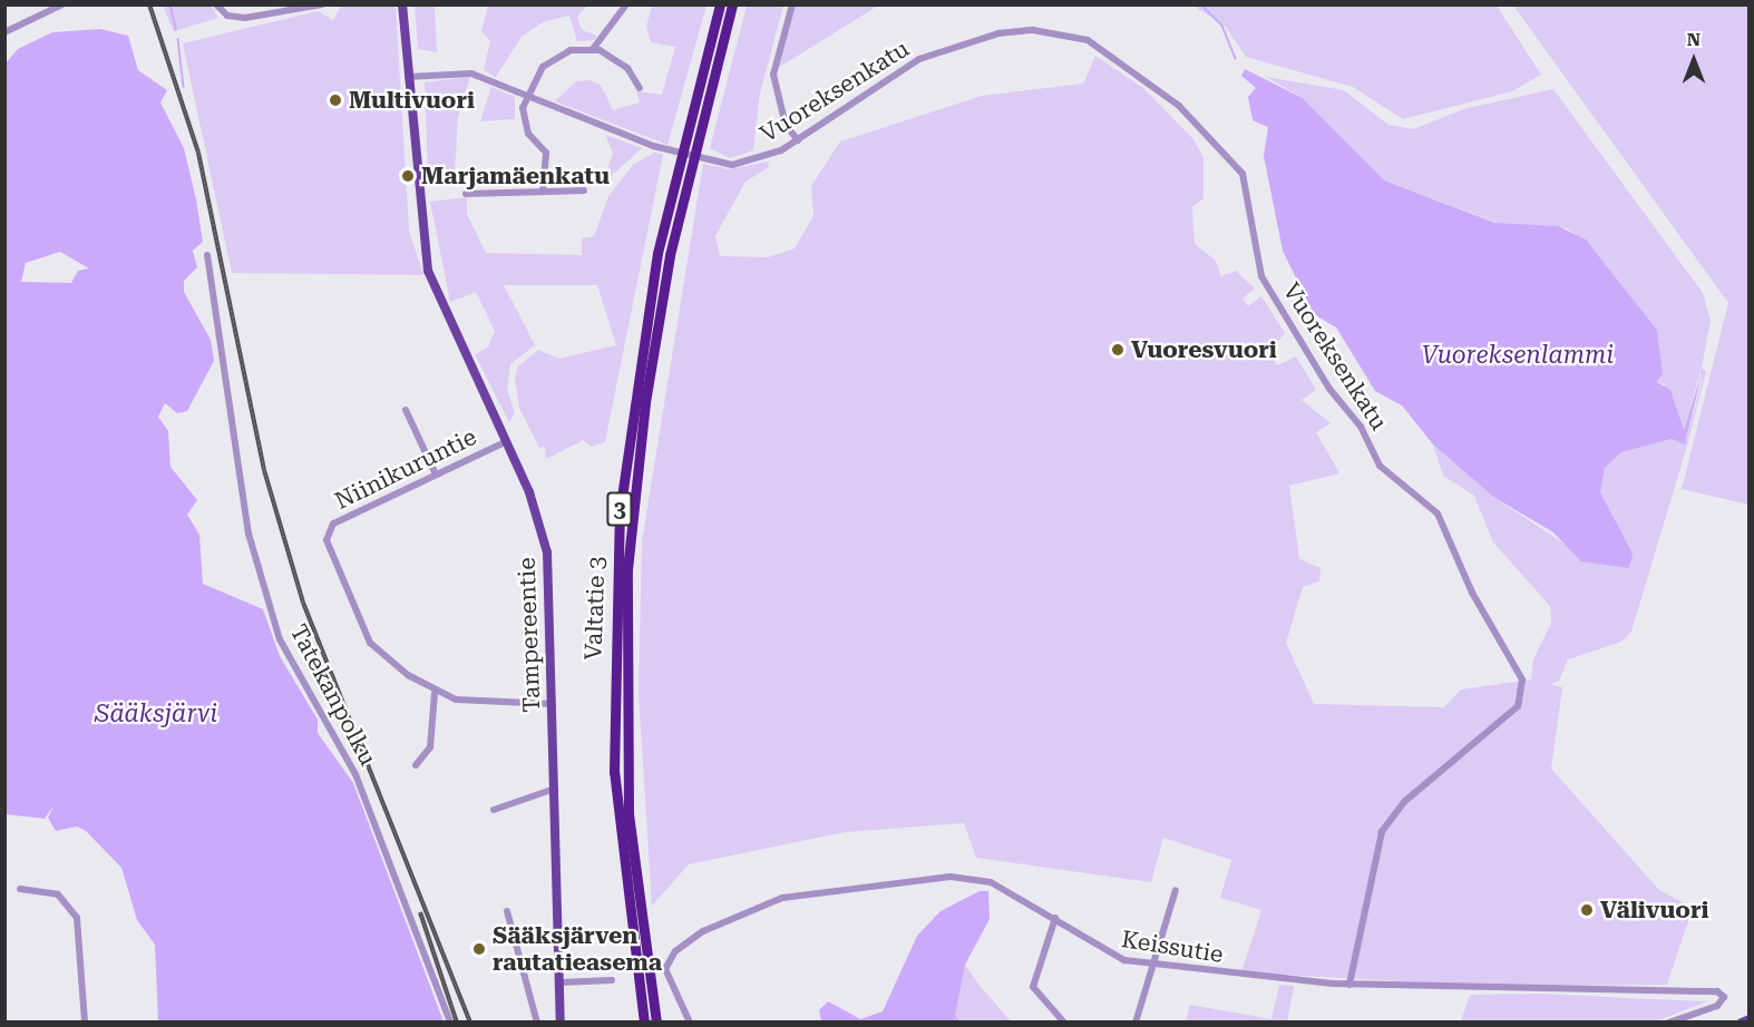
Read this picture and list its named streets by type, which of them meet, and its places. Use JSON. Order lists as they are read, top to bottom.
{
  "streets": {
    "highway": ["3", "Valtatie 3"],
    "main road": ["Tampereentie"],
    "street": [
      "Vuoreksenkatu",
      "Niinikuruntie",
      "Tatekanpolku",
      "Keissutie"
    ]
  },
  "crossings": [
    ["Vuoreksenkatu", "Tampereentie"],
    ["Vuoreksenkatu", "Keissutie"],
    ["Niinikuruntie", "Tampereentie"]
  ],
  "water": ["Vuoreksenlammi", "Sääksjärvi"],
  "places": [
    "Multivuori",
    "Marjamäenkatu",
    "Vuoresvuori",
    "Välivuori",
    "Sääksjärven rautatieasema"
  ],
  "north": "top"
}
